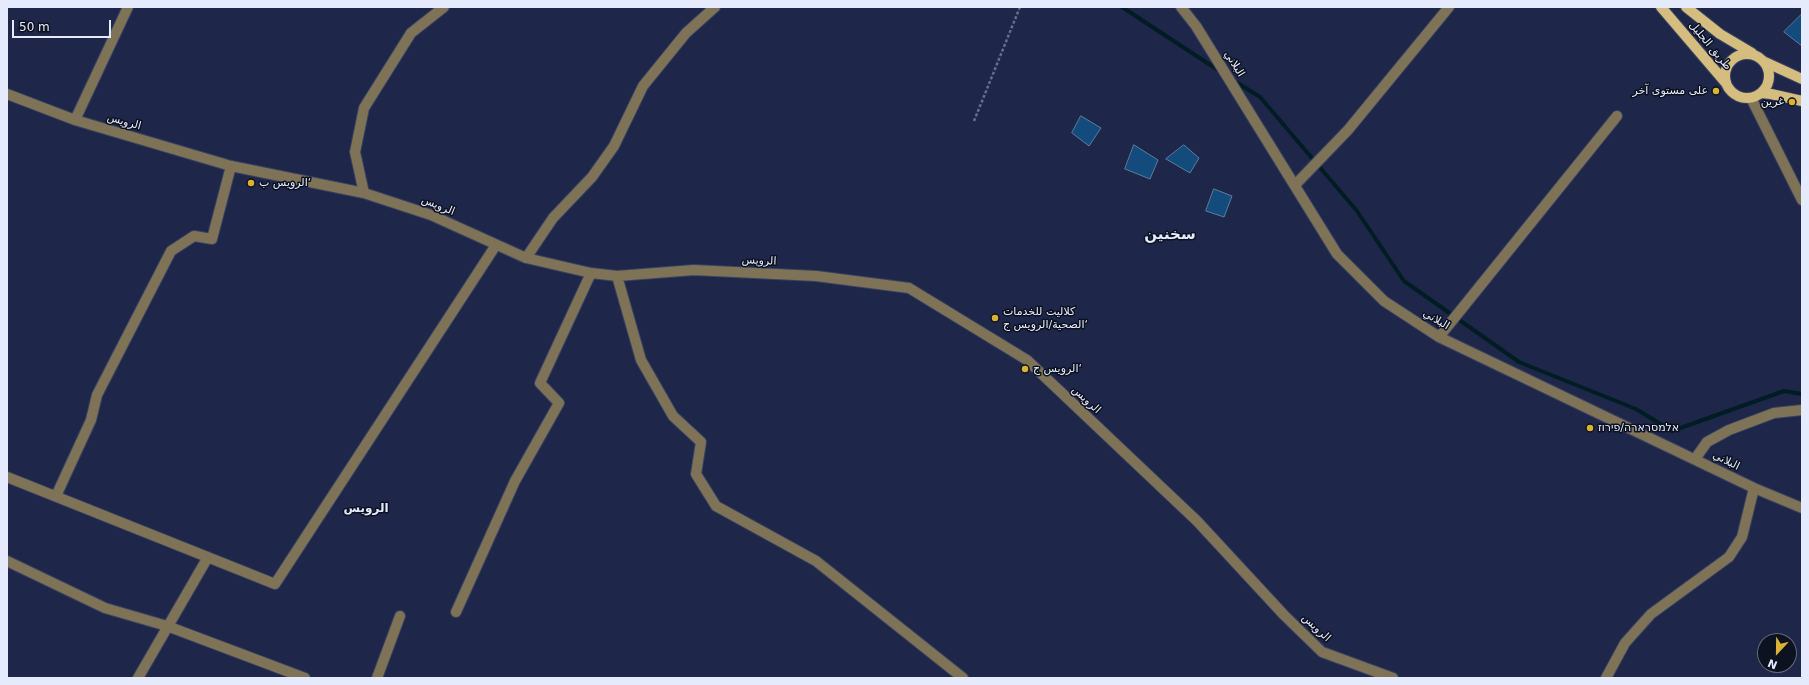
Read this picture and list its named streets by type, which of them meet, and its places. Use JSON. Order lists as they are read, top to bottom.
{
  "streets": {
    "main road": ["طريق الجليل"],
    "street": ["البلاني", "الرويس"]
  },
  "districts": ["سخنين", "الرويس"],
  "places": [
    "على مستوى آخر",
    "غرين",
    "الرويس ب‘",
    "كلاليت للخدمات الصحية/الرويس ج‘",
    "الرويس ج‘",
    "אלמסרארה/פירוז"
  ],
  "scale_bar": "50 m",
  "north": "bottom"
}
